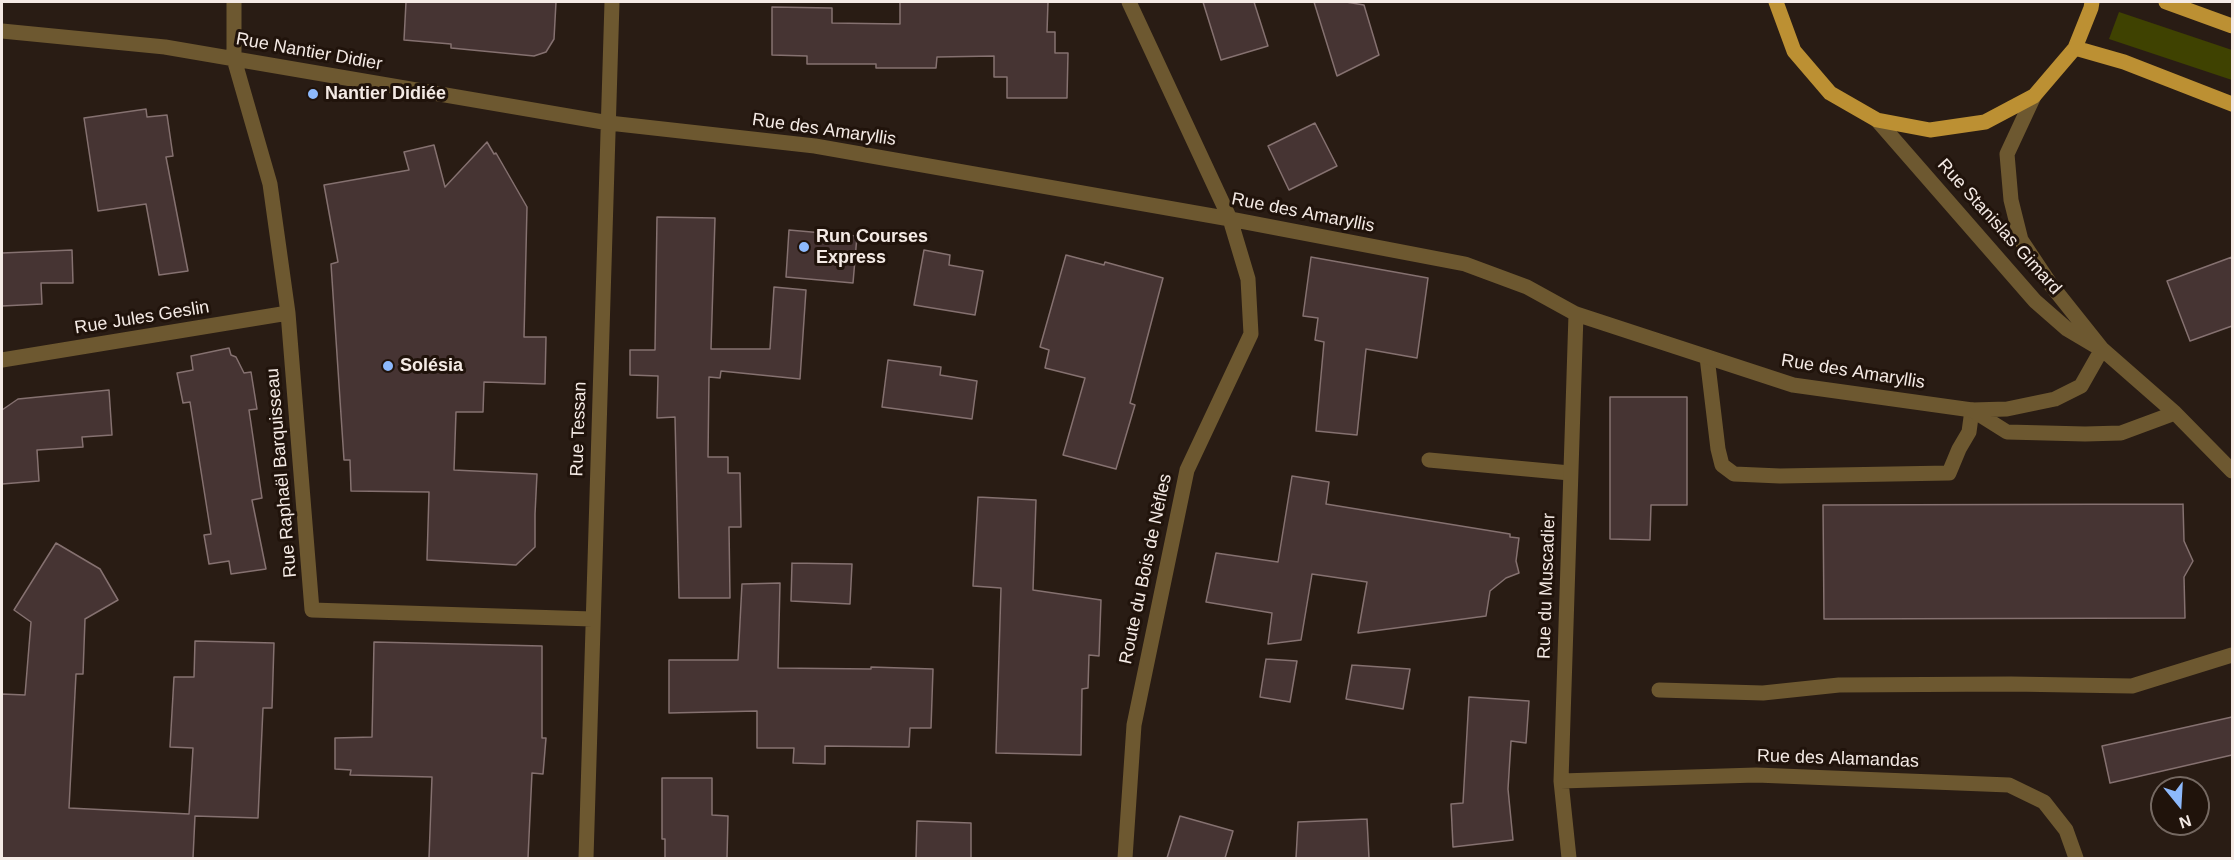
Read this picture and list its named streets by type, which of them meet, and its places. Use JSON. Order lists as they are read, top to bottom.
{
  "streets": {
    "street": [
      "Rue Nantier Didier",
      "Rue des Amaryllis",
      "Rue Stanislas Gimard",
      "Rue Jules Geslin",
      "Rue Tessan",
      "Rue Raphaël Barquisseau",
      "Route du Bois de Nèfles",
      "Rue du Muscadier",
      "Rue des Alamandas"
    ]
  },
  "crossings": [
    ["Rue Nantier Didier", "Rue des Amaryllis"],
    ["Rue Nantier Didier", "Rue Tessan"],
    ["Rue Nantier Didier", "Rue Raphaël Barquisseau"],
    ["Rue des Amaryllis", "Rue Stanislas Gimard"],
    ["Rue des Amaryllis", "Rue Tessan"],
    ["Rue des Amaryllis", "Route du Bois de Nèfles"],
    ["Rue des Amaryllis", "Rue du Muscadier"],
    ["Rue Jules Geslin", "Rue Raphaël Barquisseau"],
    ["Rue Tessan", "Rue Raphaël Barquisseau"],
    ["Rue du Muscadier", "Rue des Alamandas"]
  ],
  "places": ["Nantier Didiée", "Run Courses Express", "Solésia"],
  "north": "bottom"
}
